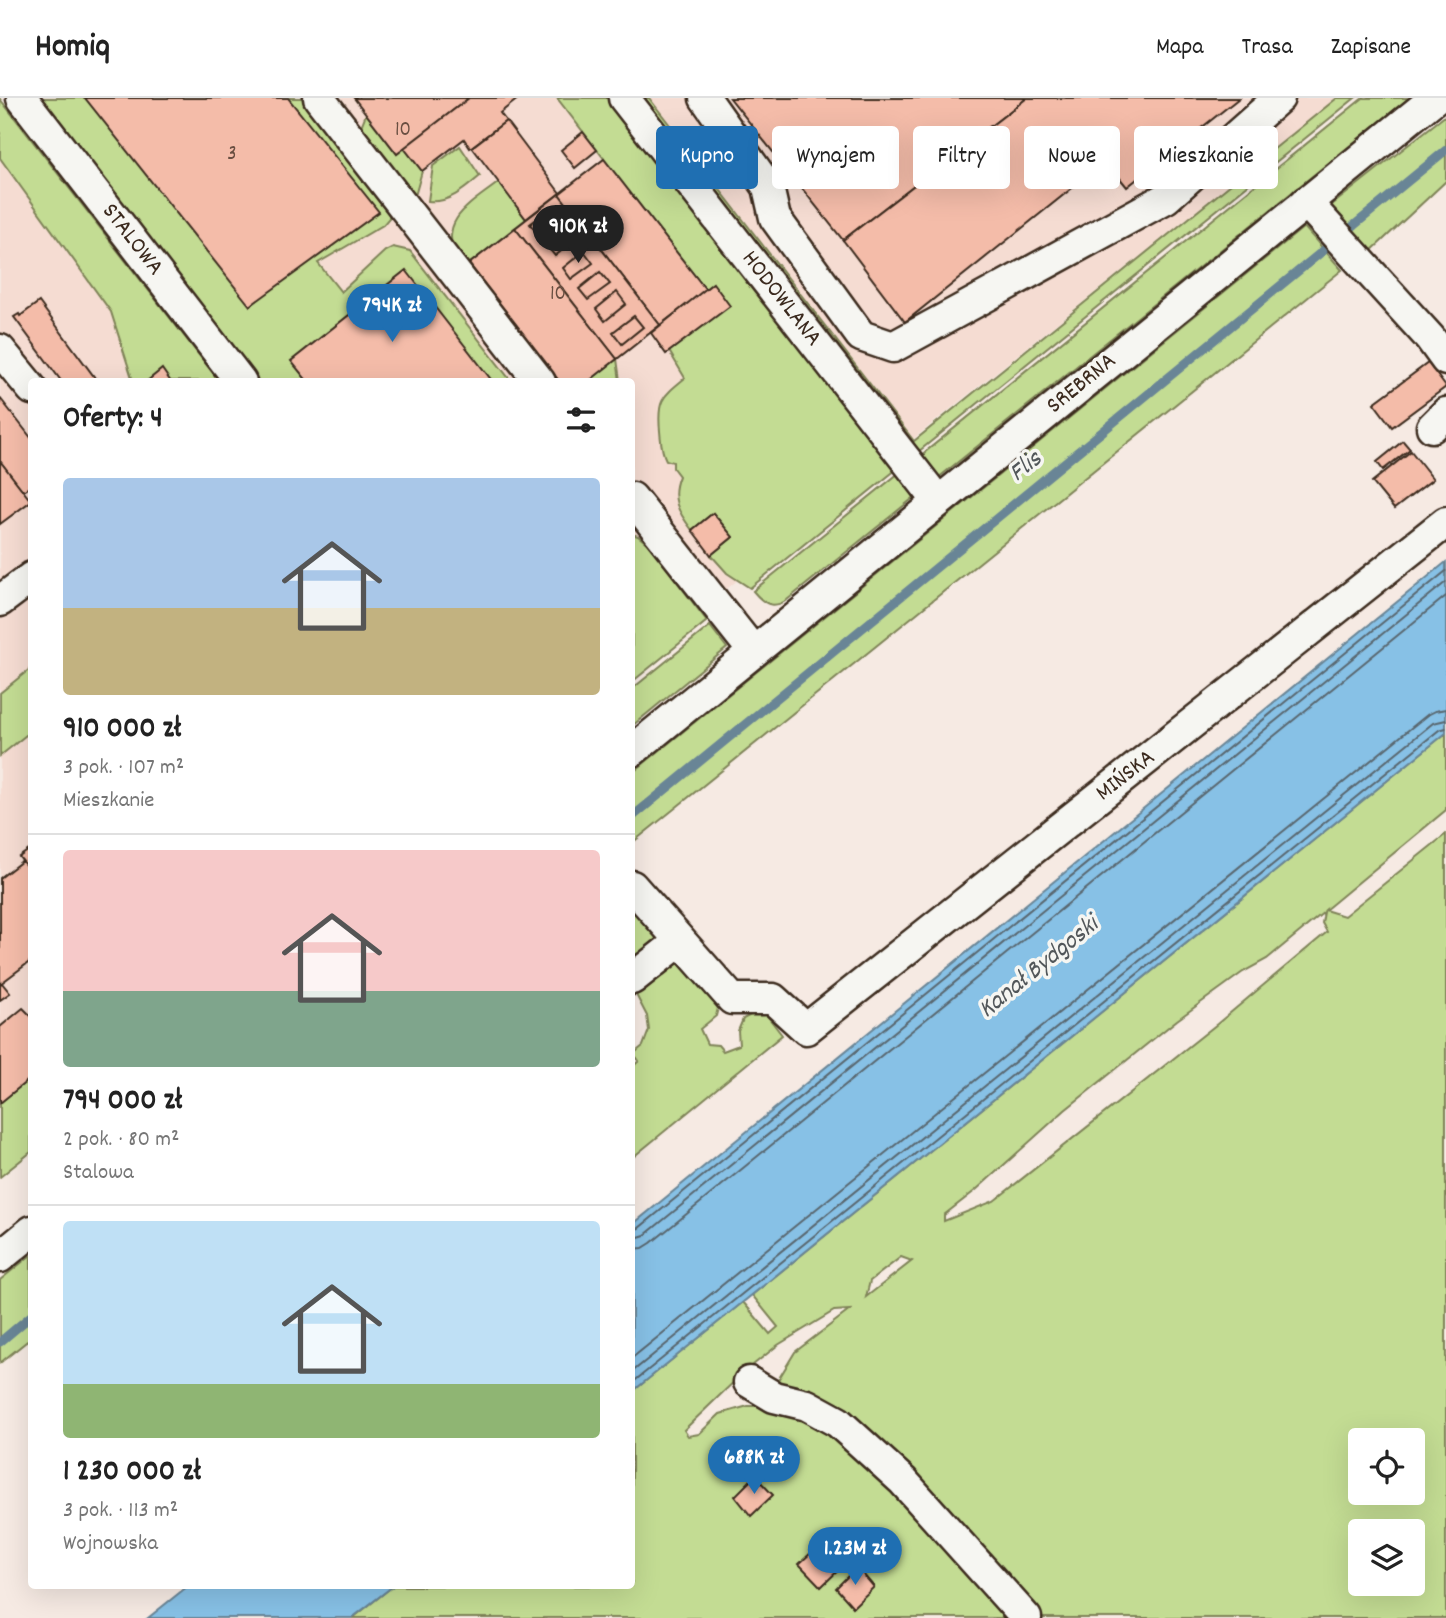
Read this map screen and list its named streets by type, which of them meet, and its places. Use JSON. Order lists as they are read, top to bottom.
{
  "streets": {
    "street": [
      "STALOWA",
      "HODOWLANA",
      "SREBRNA",
      "MIŃSKA"
    ]
  },
  "crossings": [
    ["HODOWLANA", "SREBRNA"]
  ],
  "water": ["Flis", "Kanał Bydgoski"],
  "house_numbers": ["10", "3", "10"],
  "page": {
    "header": "Homiq",
    "nav": ["Mapa", "Trasa", "Zapisane"],
    "chip": [
      "Kupno",
      "Wynajem",
      "Filtry",
      "Nowe",
      "Mieszkanie"
    ],
    "price": [
      "910K zł",
      "794K zł",
      "688K zł",
      "1.23M zł"
    ],
    "heading": "Oferty: 4",
    "list": [
      {
        "name": "910 000 zł",
        "note": "3 pok. · 107 m² · Mieszkanie"
      },
      {
        "name": "794 000 zł",
        "note": "2 pok. · 80 m² · Stalowa"
      },
      {
        "name": "1 230 000 zł",
        "note": "3 pok. · 113 m² · Wojnowska"
      }
    ]
  }
}
